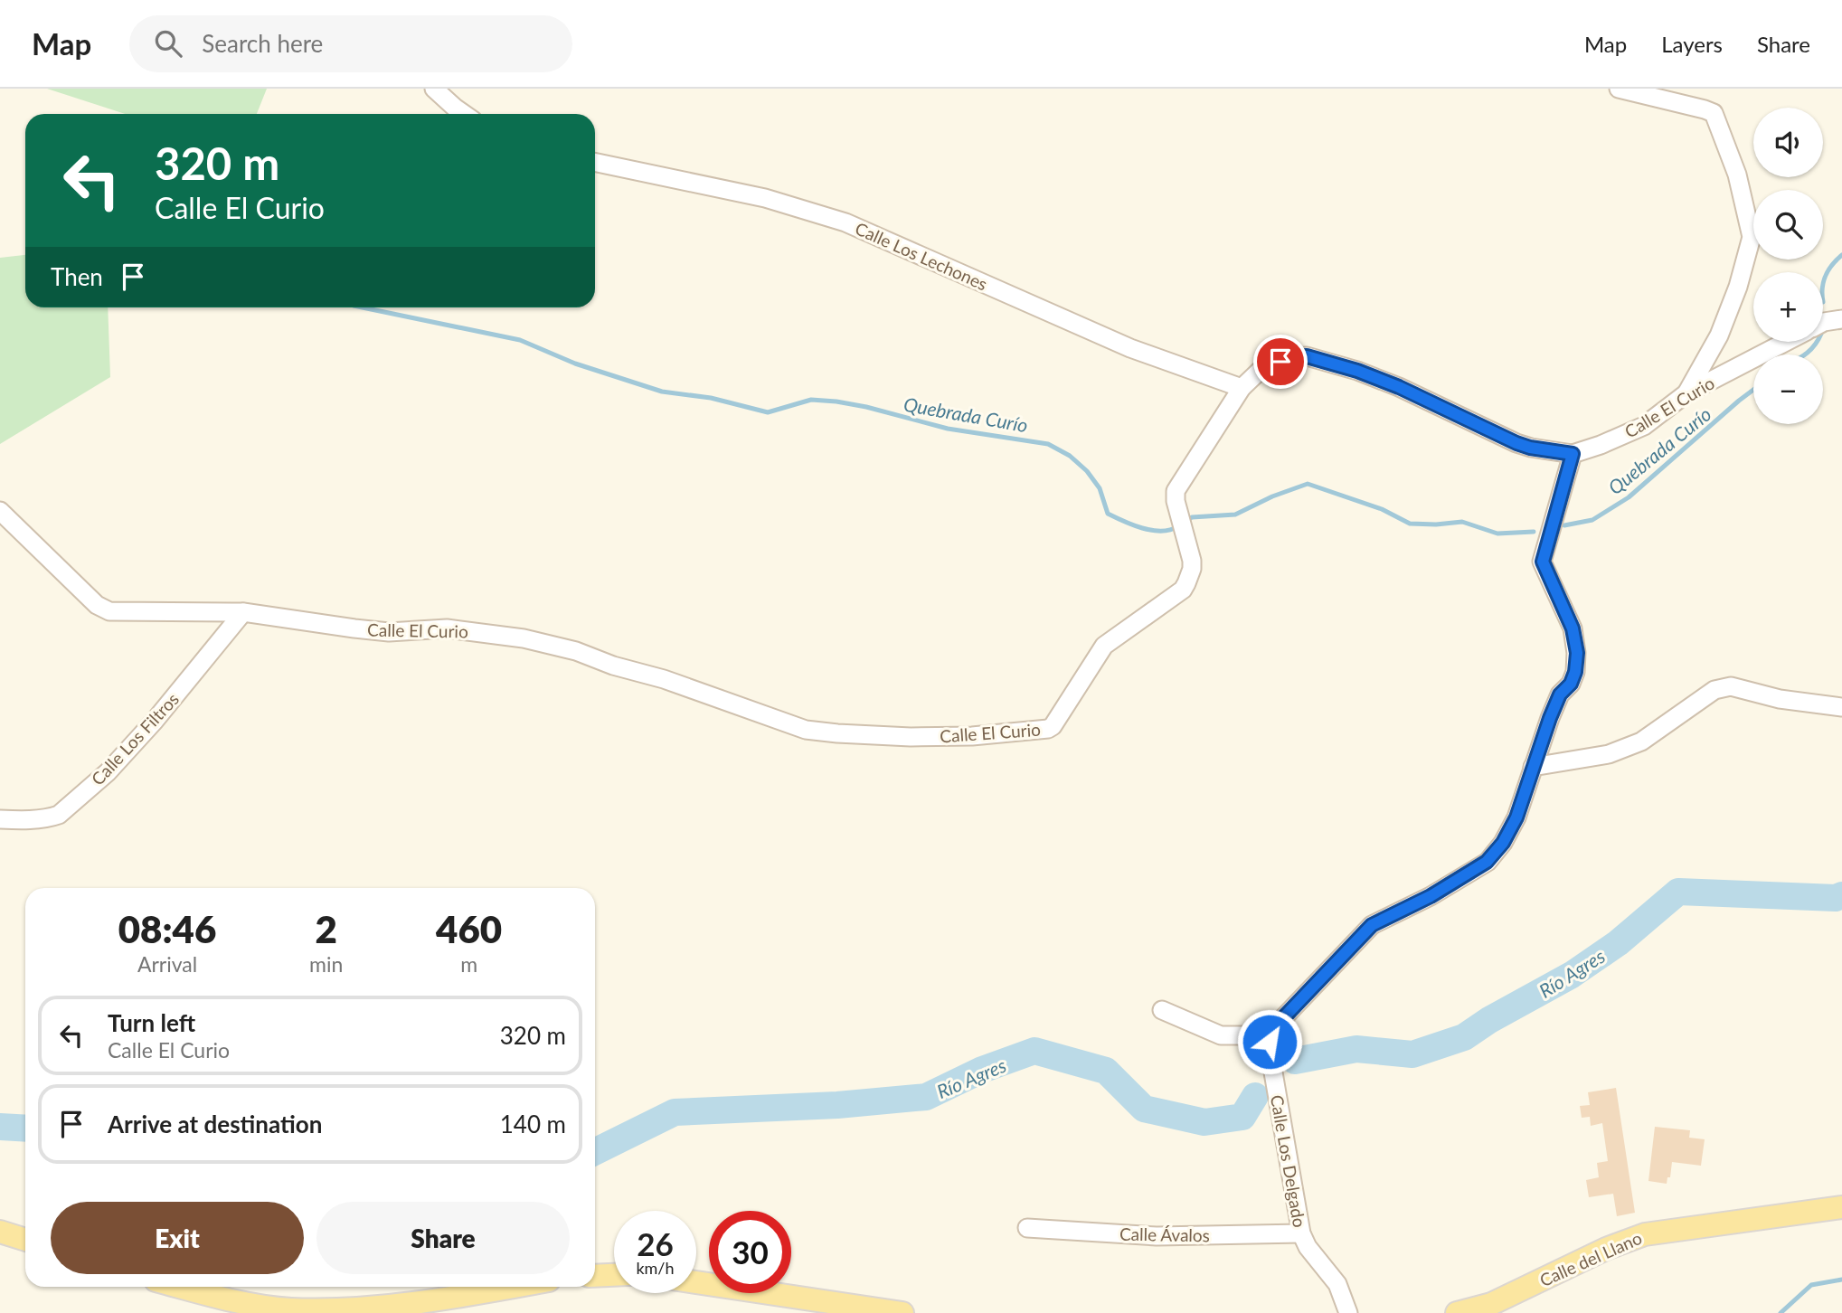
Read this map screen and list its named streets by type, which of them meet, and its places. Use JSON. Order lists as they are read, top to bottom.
{
  "streets": {
    "main road": ["Calle del Llano"],
    "street": [
      "Calle Los Lechones",
      "Calle El Curio",
      "Calle Los Filtros",
      "Calle Los Delgado",
      "Calle Ávalos"
    ]
  },
  "crossings": [
    ["Calle Los Lechones", "Calle El Curio"],
    ["Calle El Curio", "Calle Los Filtros"],
    ["Calle Los Delgado", "Calle Ávalos"]
  ],
  "water": ["Quebrada Curío", "Río Agres"],
  "page": {
    "header": "Map",
    "search": "Search here",
    "nav": ["Map", "Layers", "Share"],
    "map_buttons": ["+", "−"],
    "turn": ["320 m", "Calle El Curio"],
    "then": "Then",
    "eta": [
      "08:46",
      "Arrival",
      "2",
      "min",
      "460",
      "m"
    ],
    "list": [
      {
        "name": "Turn left",
        "note": "Calle El Curio",
        "value": "320 m"
      },
      {
        "name": "Arrive at destination",
        "value": "140 m"
      }
    ],
    "buttons": ["Exit", "Share"],
    "speed": "26 km/h",
    "limit": "30"
  }
}
